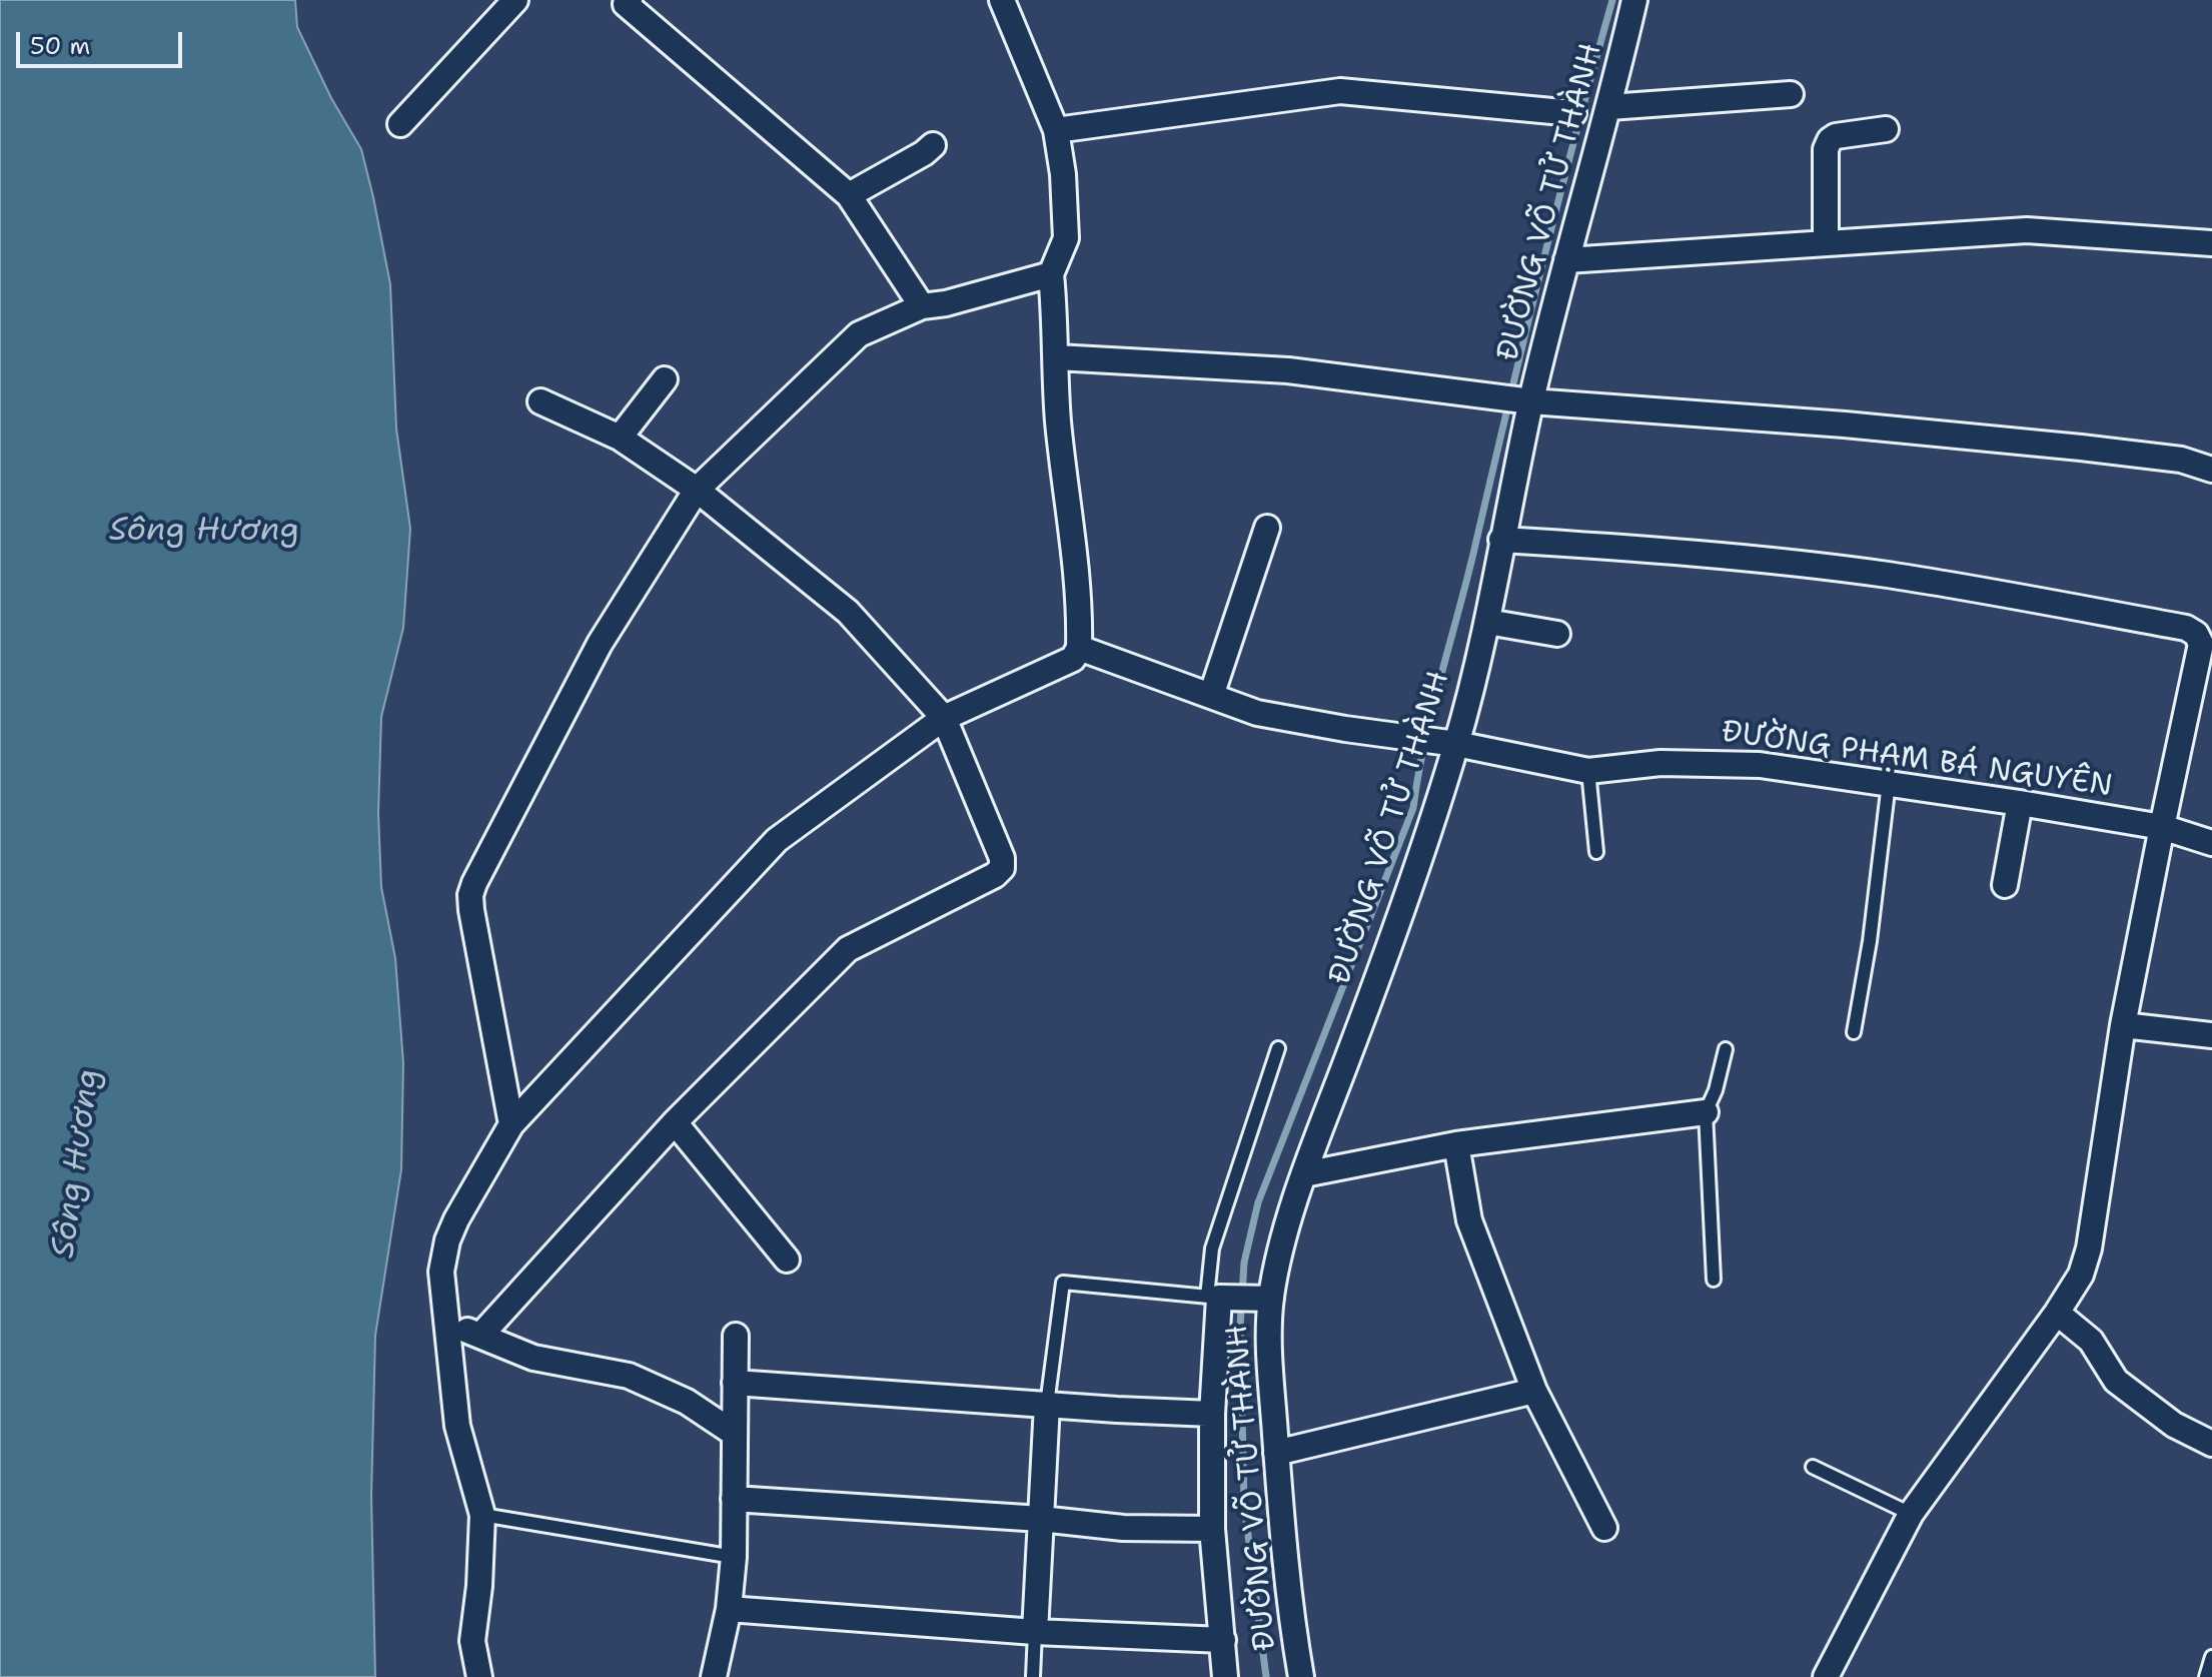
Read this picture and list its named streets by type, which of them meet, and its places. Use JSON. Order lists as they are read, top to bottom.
{
  "streets": {
    "street": ["ĐƯỜNG VÕ TỬ THÀNH", "ĐƯỜNG PHẠM BÁ NGUYÊN"]
  },
  "crossings": [
    ["ĐƯỜNG VÕ TỬ THÀNH", "ĐƯỜNG PHẠM BÁ NGUYÊN"]
  ],
  "water": ["Sông Hương"],
  "scale_bar": "50 m"
}
